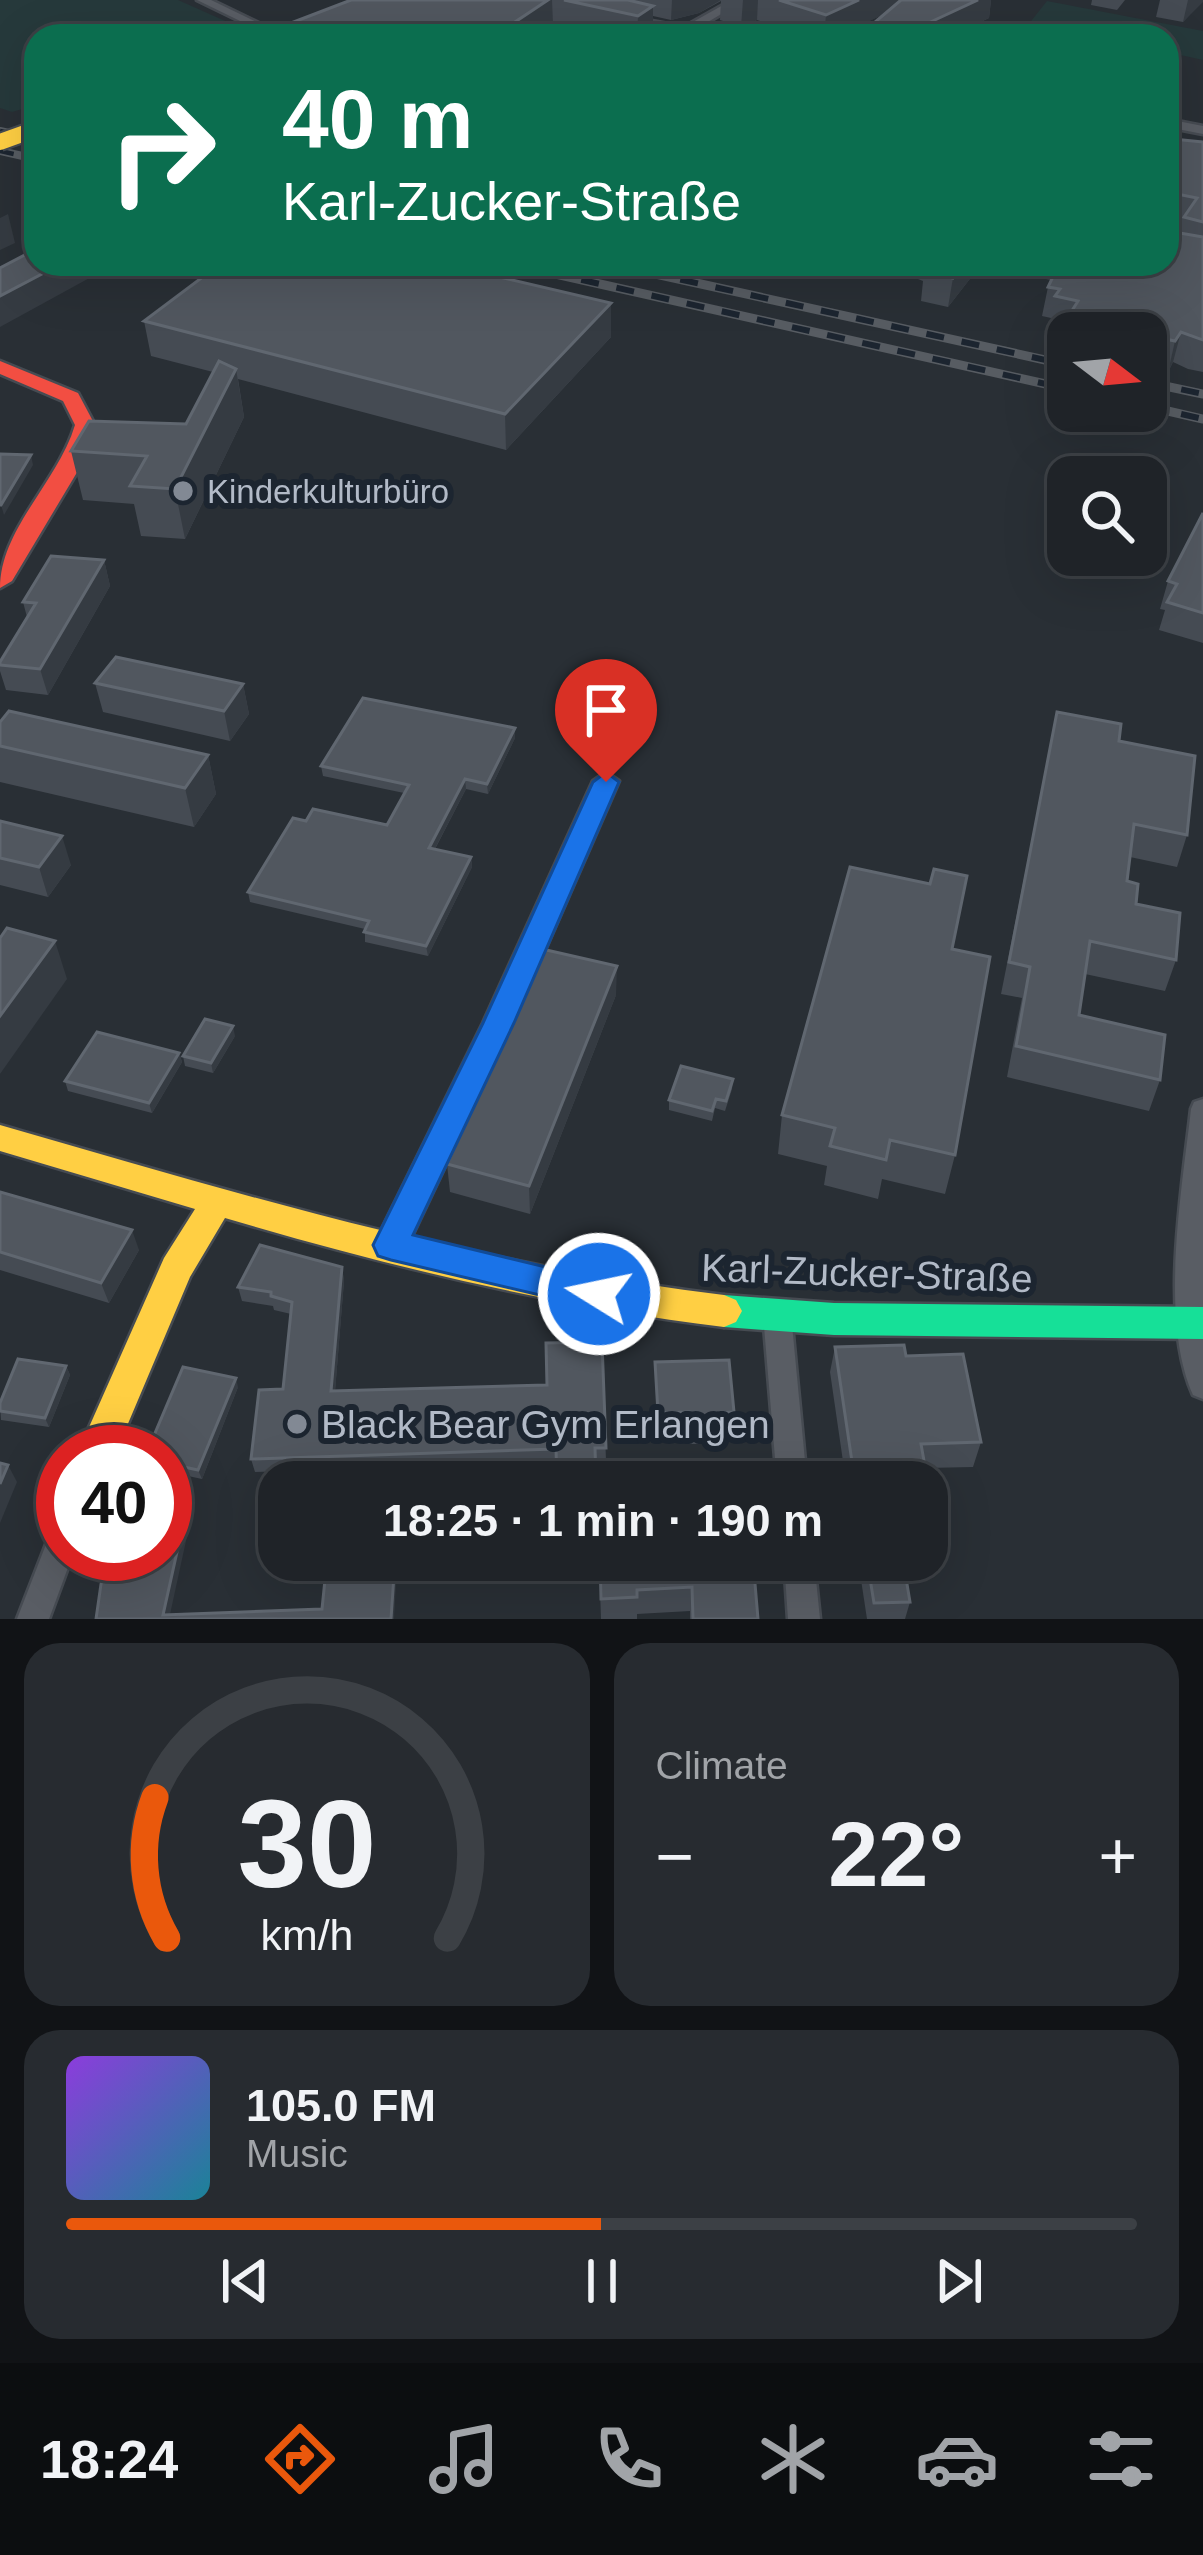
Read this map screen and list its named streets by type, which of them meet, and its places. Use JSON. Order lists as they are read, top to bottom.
{
  "streets": {
    "street": ["Karl-Zucker-Straße"]
  },
  "places": ["Kinderkulturbüro", "Black Bear Gym Erlangen"],
  "north": "right",
  "page": {
    "turn": ["40 m", "Karl-Zucker-Straße"],
    "limit": "40",
    "trip": "18:25 · 1 min · 190 m",
    "tile": "Climate",
    "heat": ["−", "22°", "+"],
    "song": ["105.0 FM", "Music"],
    "tabs": "18:24",
    "gauge": ["30", "km/h"]
  }
}
